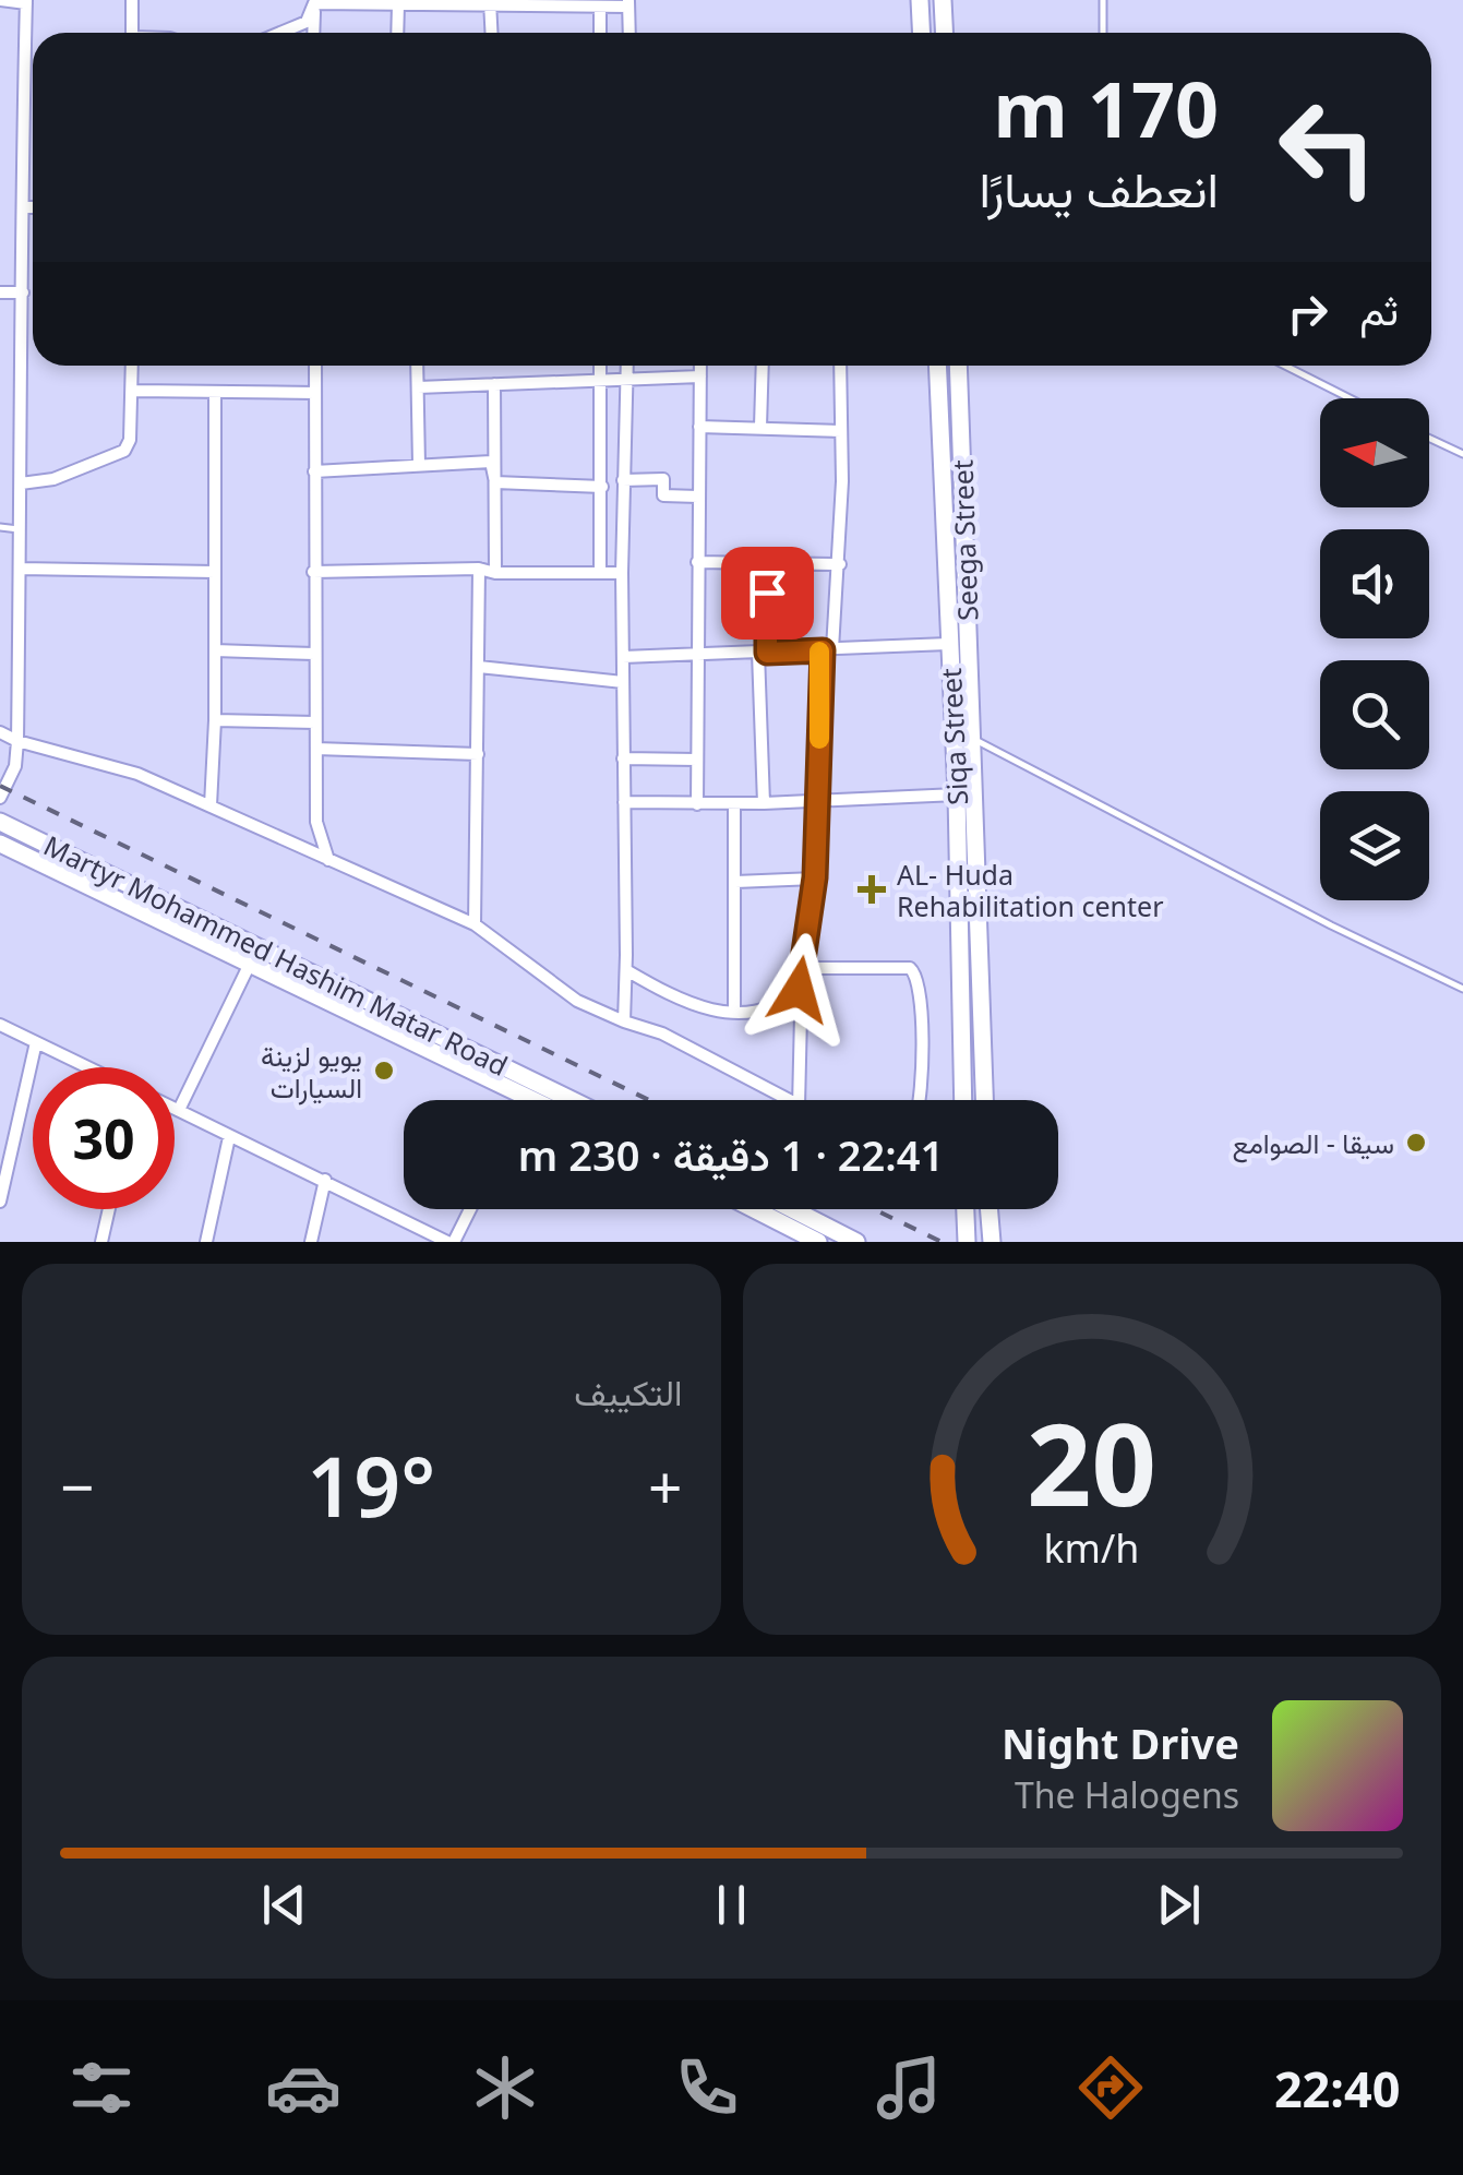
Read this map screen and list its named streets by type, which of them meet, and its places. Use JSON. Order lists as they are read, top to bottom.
{
  "streets": {
    "main road": ["Seega Street", "Siqa Street", "Martyr Mohammed Hashim Matar Road"]
  },
  "places": {
    "health": ["AL- Huda Rehabilitation center"],
    "other": ["يويو لزينة السيارات", "سيقا - الصوامع"]
  },
  "north": "left",
  "page": {
    "turn": ["170 m", "انعطف يسارًا"],
    "then": "ثم",
    "limit": "30",
    "trip": "22:41 · 1 دقيقة · 230 m",
    "tile": "التكييف",
    "heat": ["−", "19°", "+"],
    "song": ["Night Drive", "The Halogens"],
    "tabs": "22:40",
    "gauge": ["20", "km/h"]
  }
}
